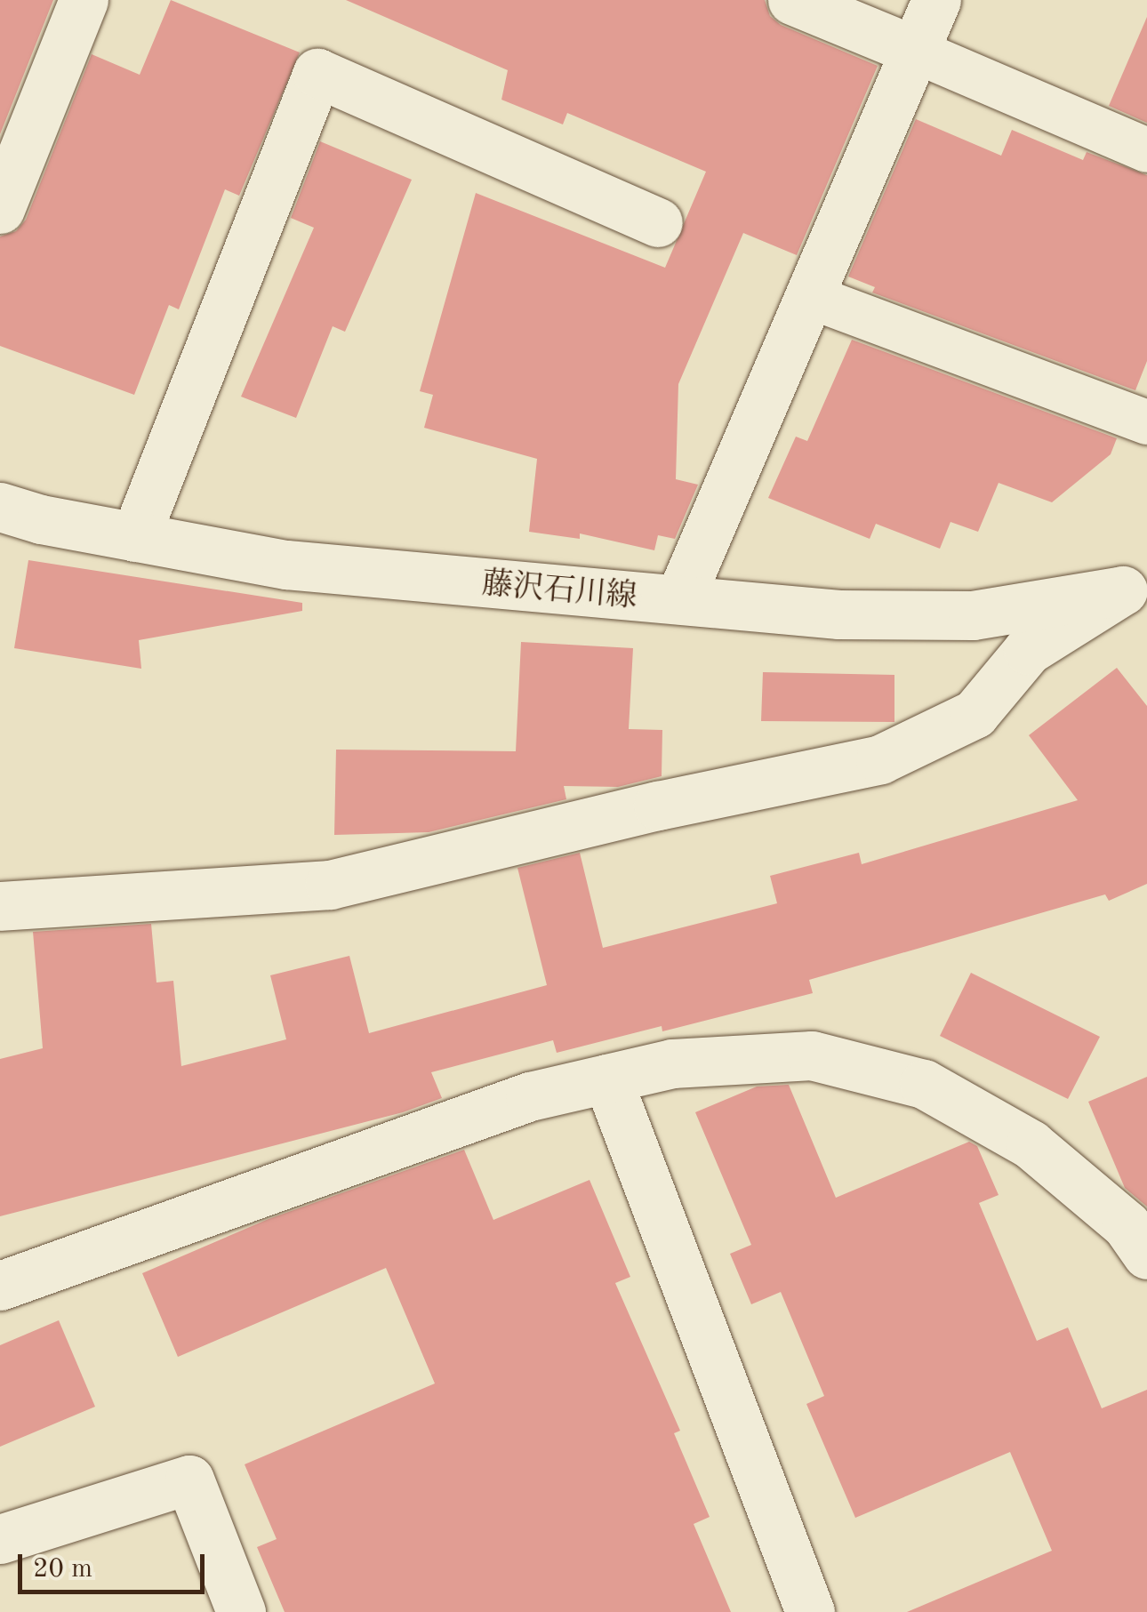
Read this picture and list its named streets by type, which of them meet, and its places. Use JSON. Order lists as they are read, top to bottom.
{
  "streets": {
    "street": ["藤沢石川線"]
  },
  "scale_bar": "20 m"
}
